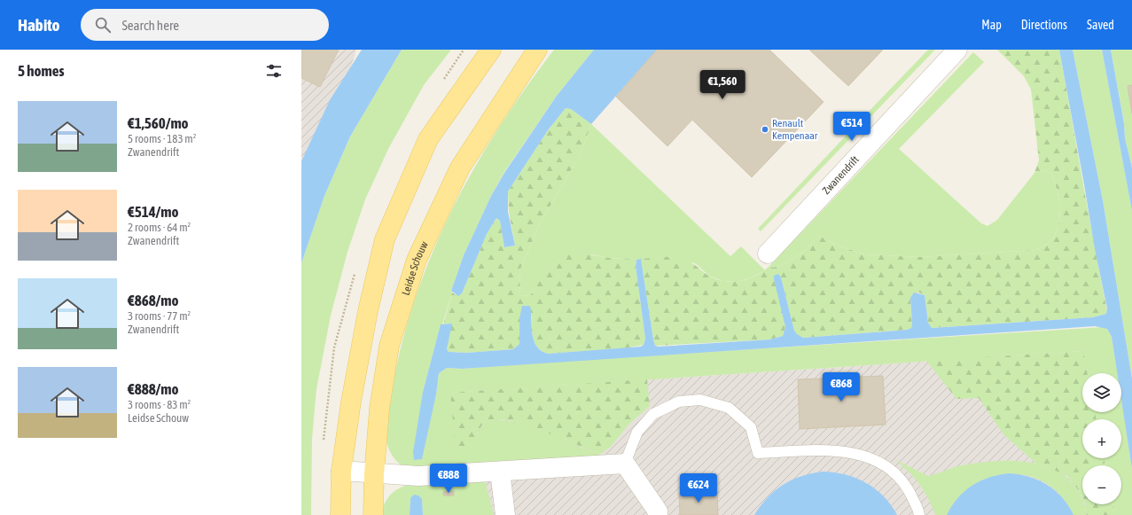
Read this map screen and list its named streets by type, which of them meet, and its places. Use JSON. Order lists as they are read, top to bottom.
{
  "streets": {
    "main road": ["Leidse Schouw"],
    "street": ["Zwanendrift"]
  },
  "places": ["Renault Kempenaar"],
  "page": {
    "header": "Habito",
    "search": "Search here",
    "nav": ["Map", "Directions", "Saved"],
    "heading": "5 homes",
    "price": [
      "€1,560",
      "€514",
      "€868",
      "€888",
      "€624"
    ],
    "list": [
      {
        "name": "€1,560/mo",
        "note": "5 rooms · 183 m² · Zwanendrift"
      },
      {
        "name": "€514/mo",
        "note": "2 rooms · 64 m² · Zwanendrift"
      },
      {
        "name": "€868/mo",
        "note": "3 rooms · 77 m² · Zwanendrift"
      },
      {
        "name": "€888/mo",
        "note": "3 rooms · 83 m² · Leidse Schouw"
      }
    ],
    "map_buttons": ["+", "−"]
  }
}
